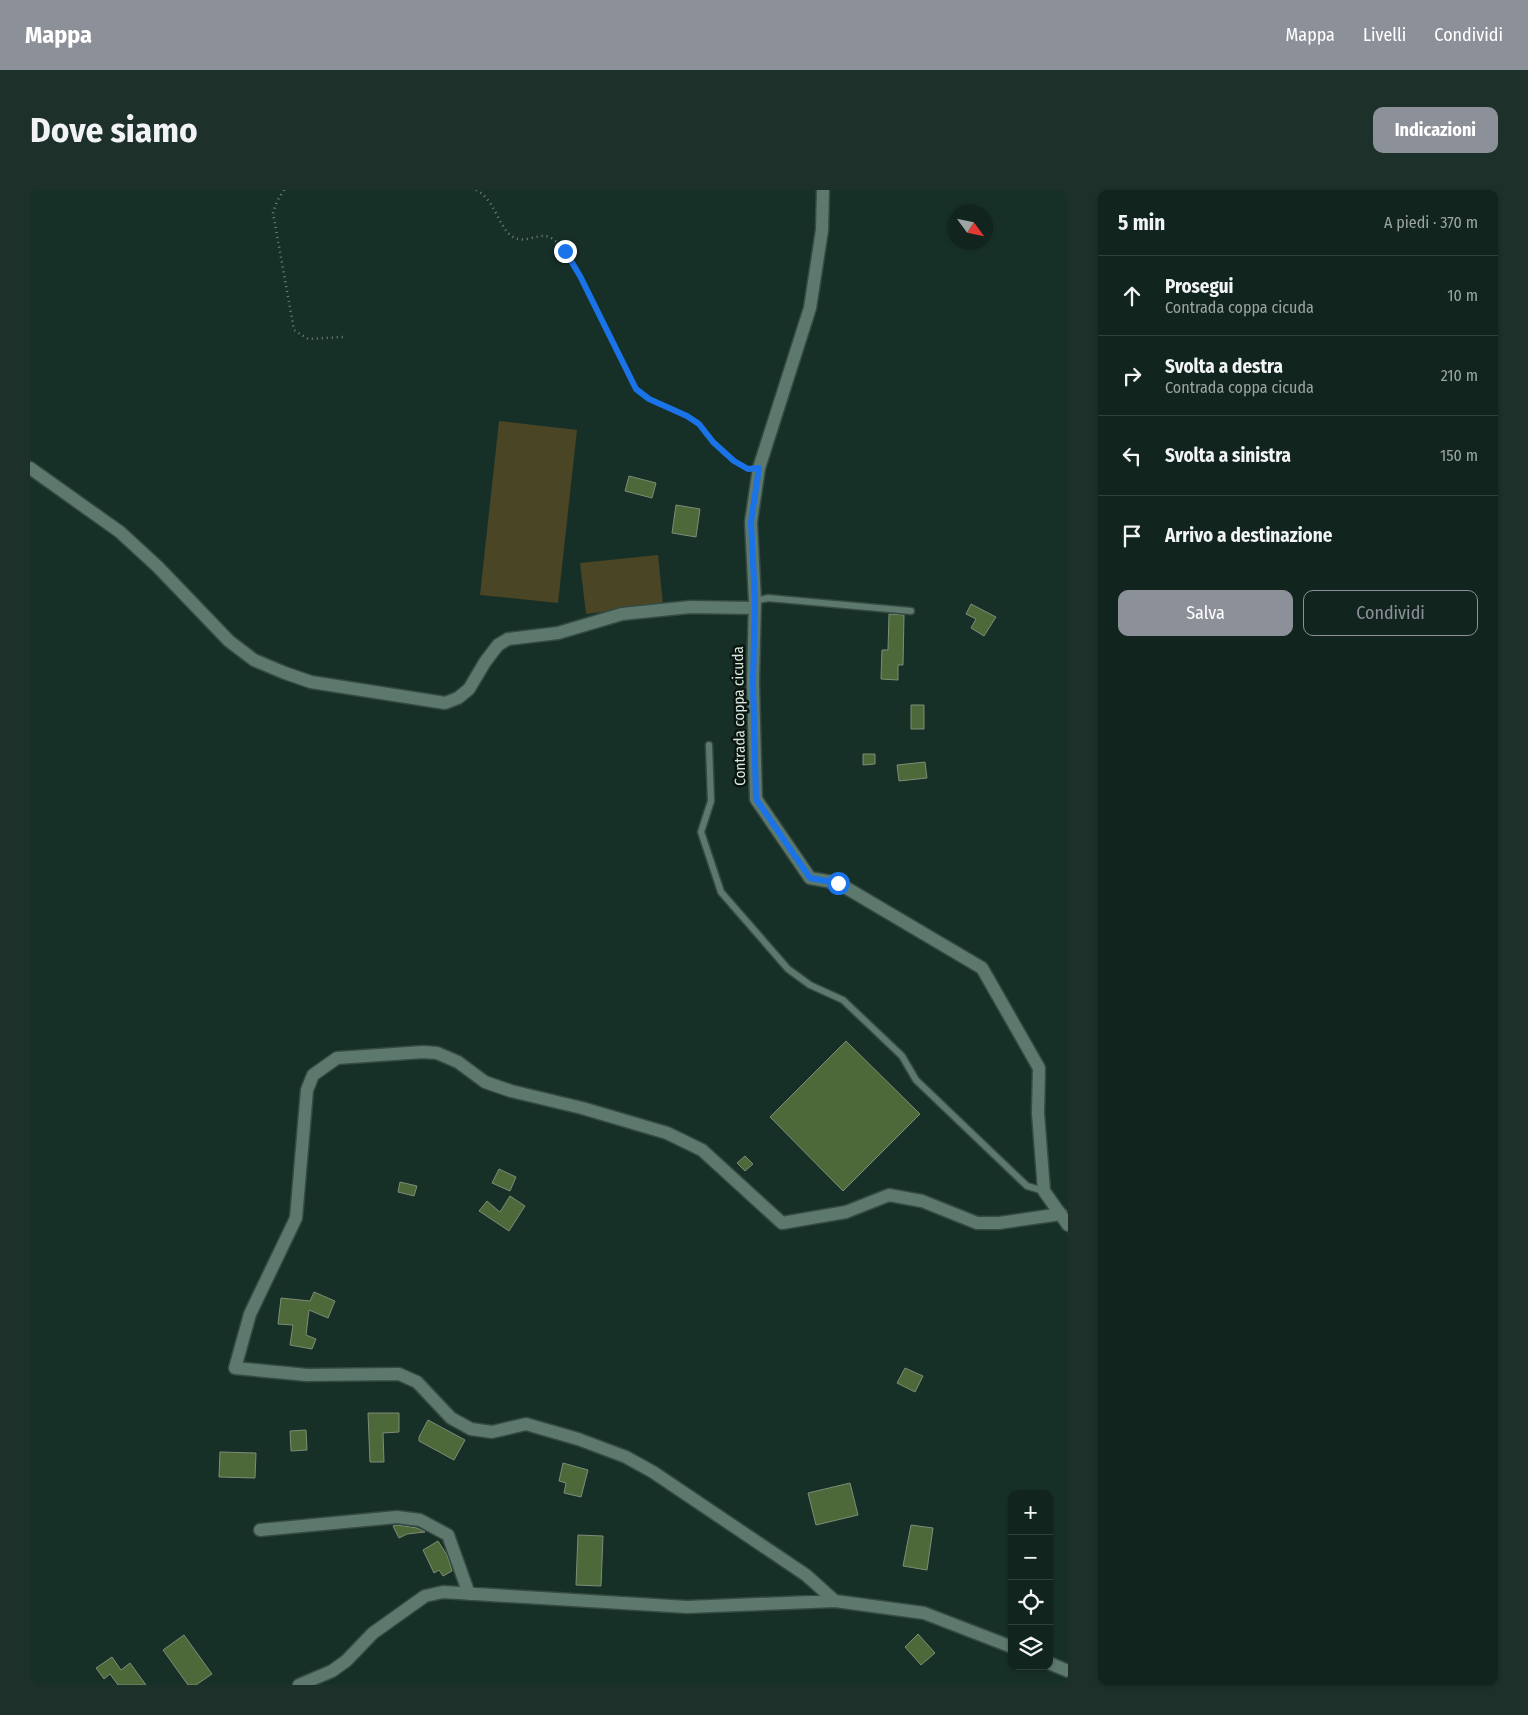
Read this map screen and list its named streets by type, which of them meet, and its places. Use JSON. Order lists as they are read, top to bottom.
{
  "streets": {
    "street": ["Contrada coppa cicuda"]
  },
  "north": "bottom right",
  "page": {
    "header": "Mappa",
    "nav": ["Mappa", "Livelli", "Condividi"],
    "buttons": [
      "Indicazioni",
      ["Salva", "Condividi"]
    ],
    "title": "Dove siamo",
    "heading": ["5 min", "A piedi · 370 m"],
    "list": [
      ["Prosegui", "Contrada coppa cicuda", "10 m"],
      ["Svolta a destra", "Contrada coppa cicuda", "210 m"],
      ["Svolta a sinistra", "150 m"],
      "Arrivo a destinazione"
    ],
    "map_buttons": ["+", "−"]
  }
}
